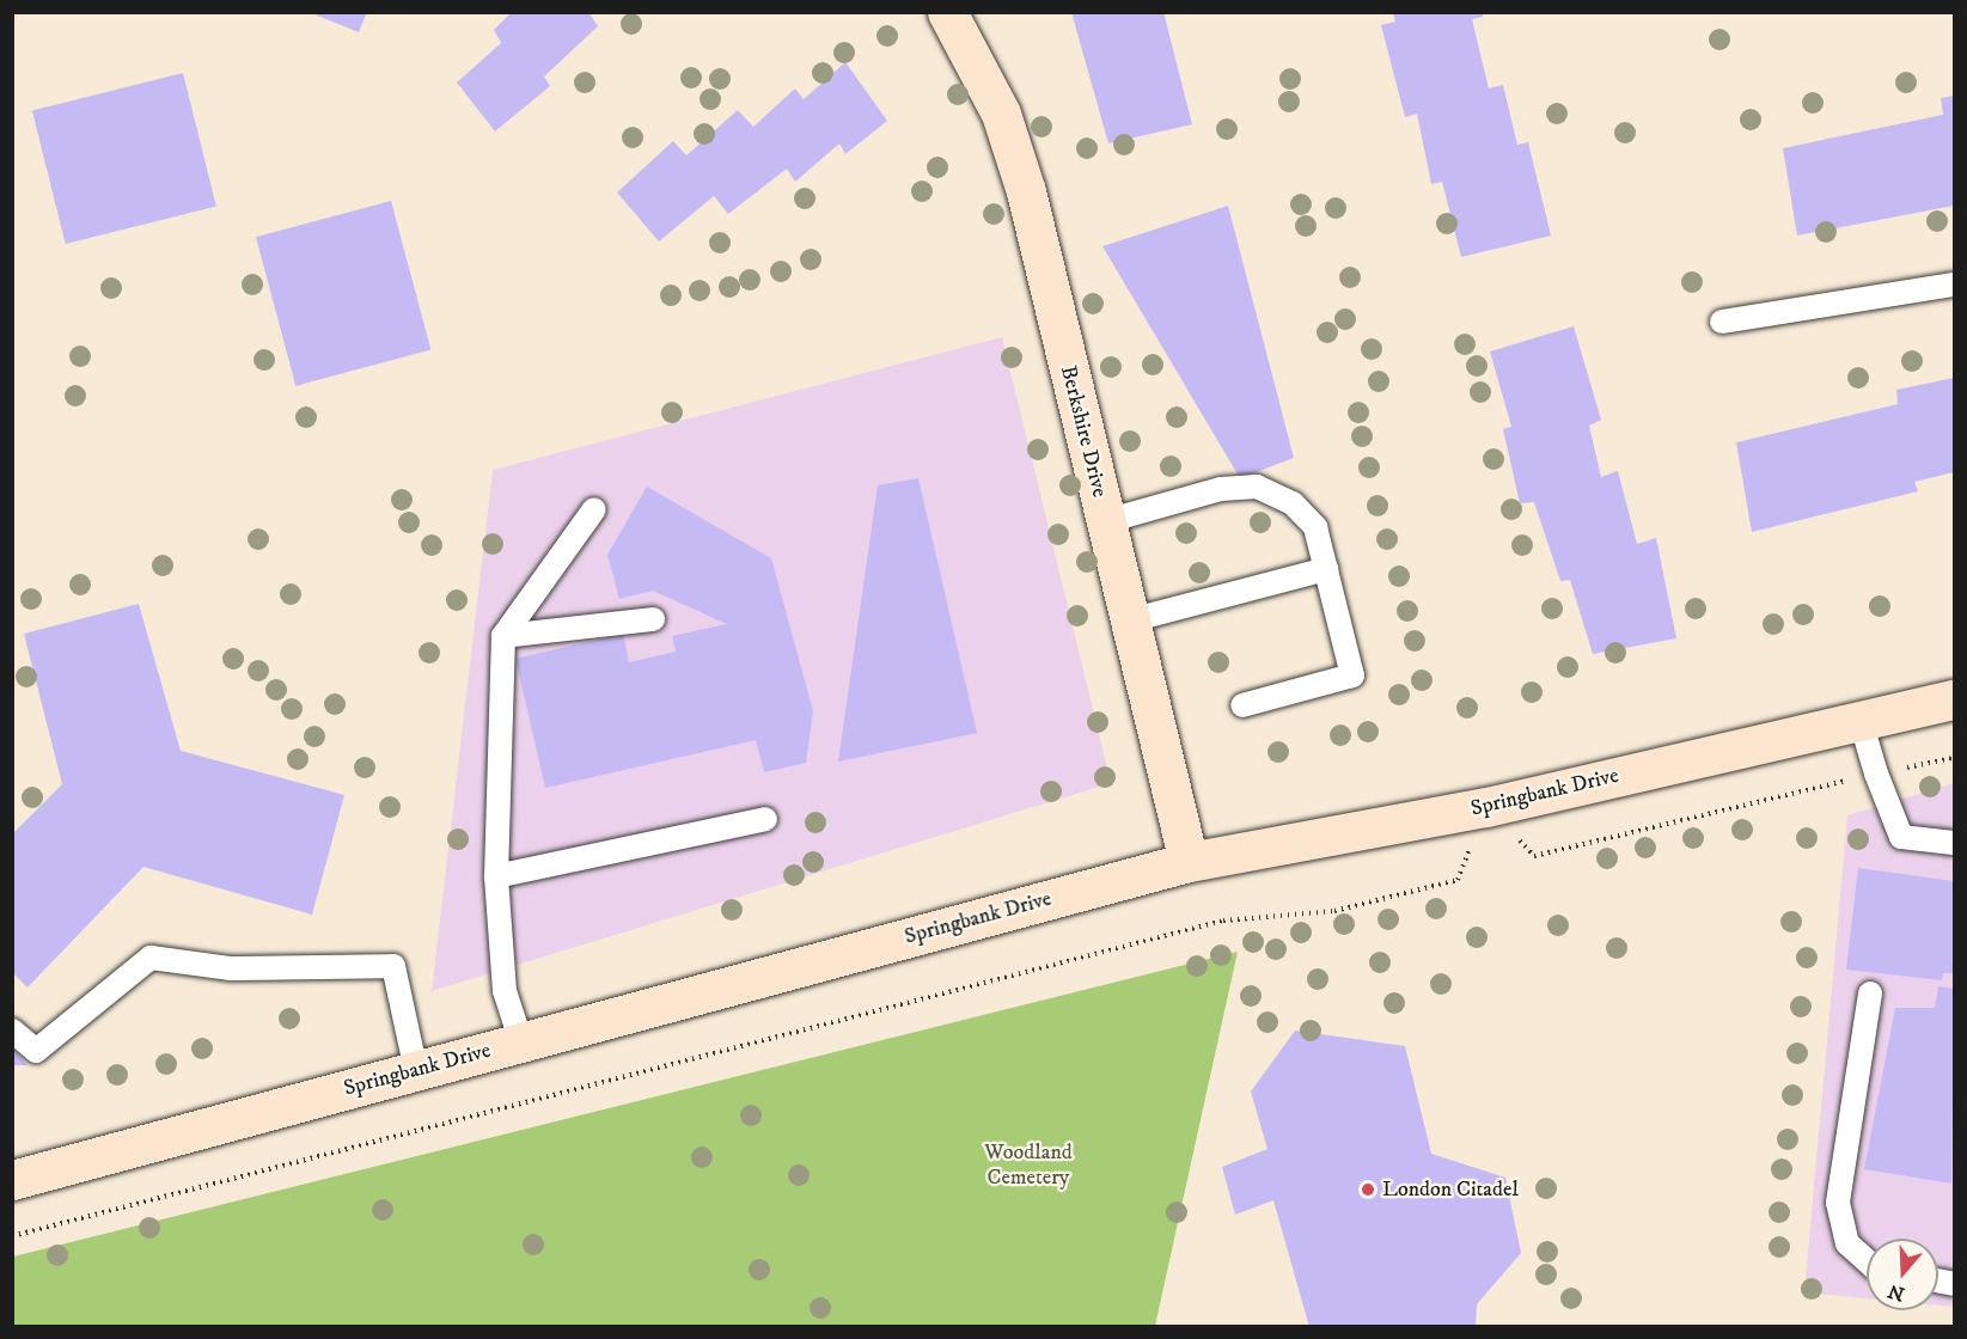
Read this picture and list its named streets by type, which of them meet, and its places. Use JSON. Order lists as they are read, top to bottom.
{
  "streets": {
    "main road": ["Berkshire Drive", "Springbank Drive"]
  },
  "crossings": [
    ["Berkshire Drive", "Springbank Drive"]
  ],
  "parks": ["Woodland Cemetery"],
  "places": ["London Citadel"],
  "north": "bottom"
}
